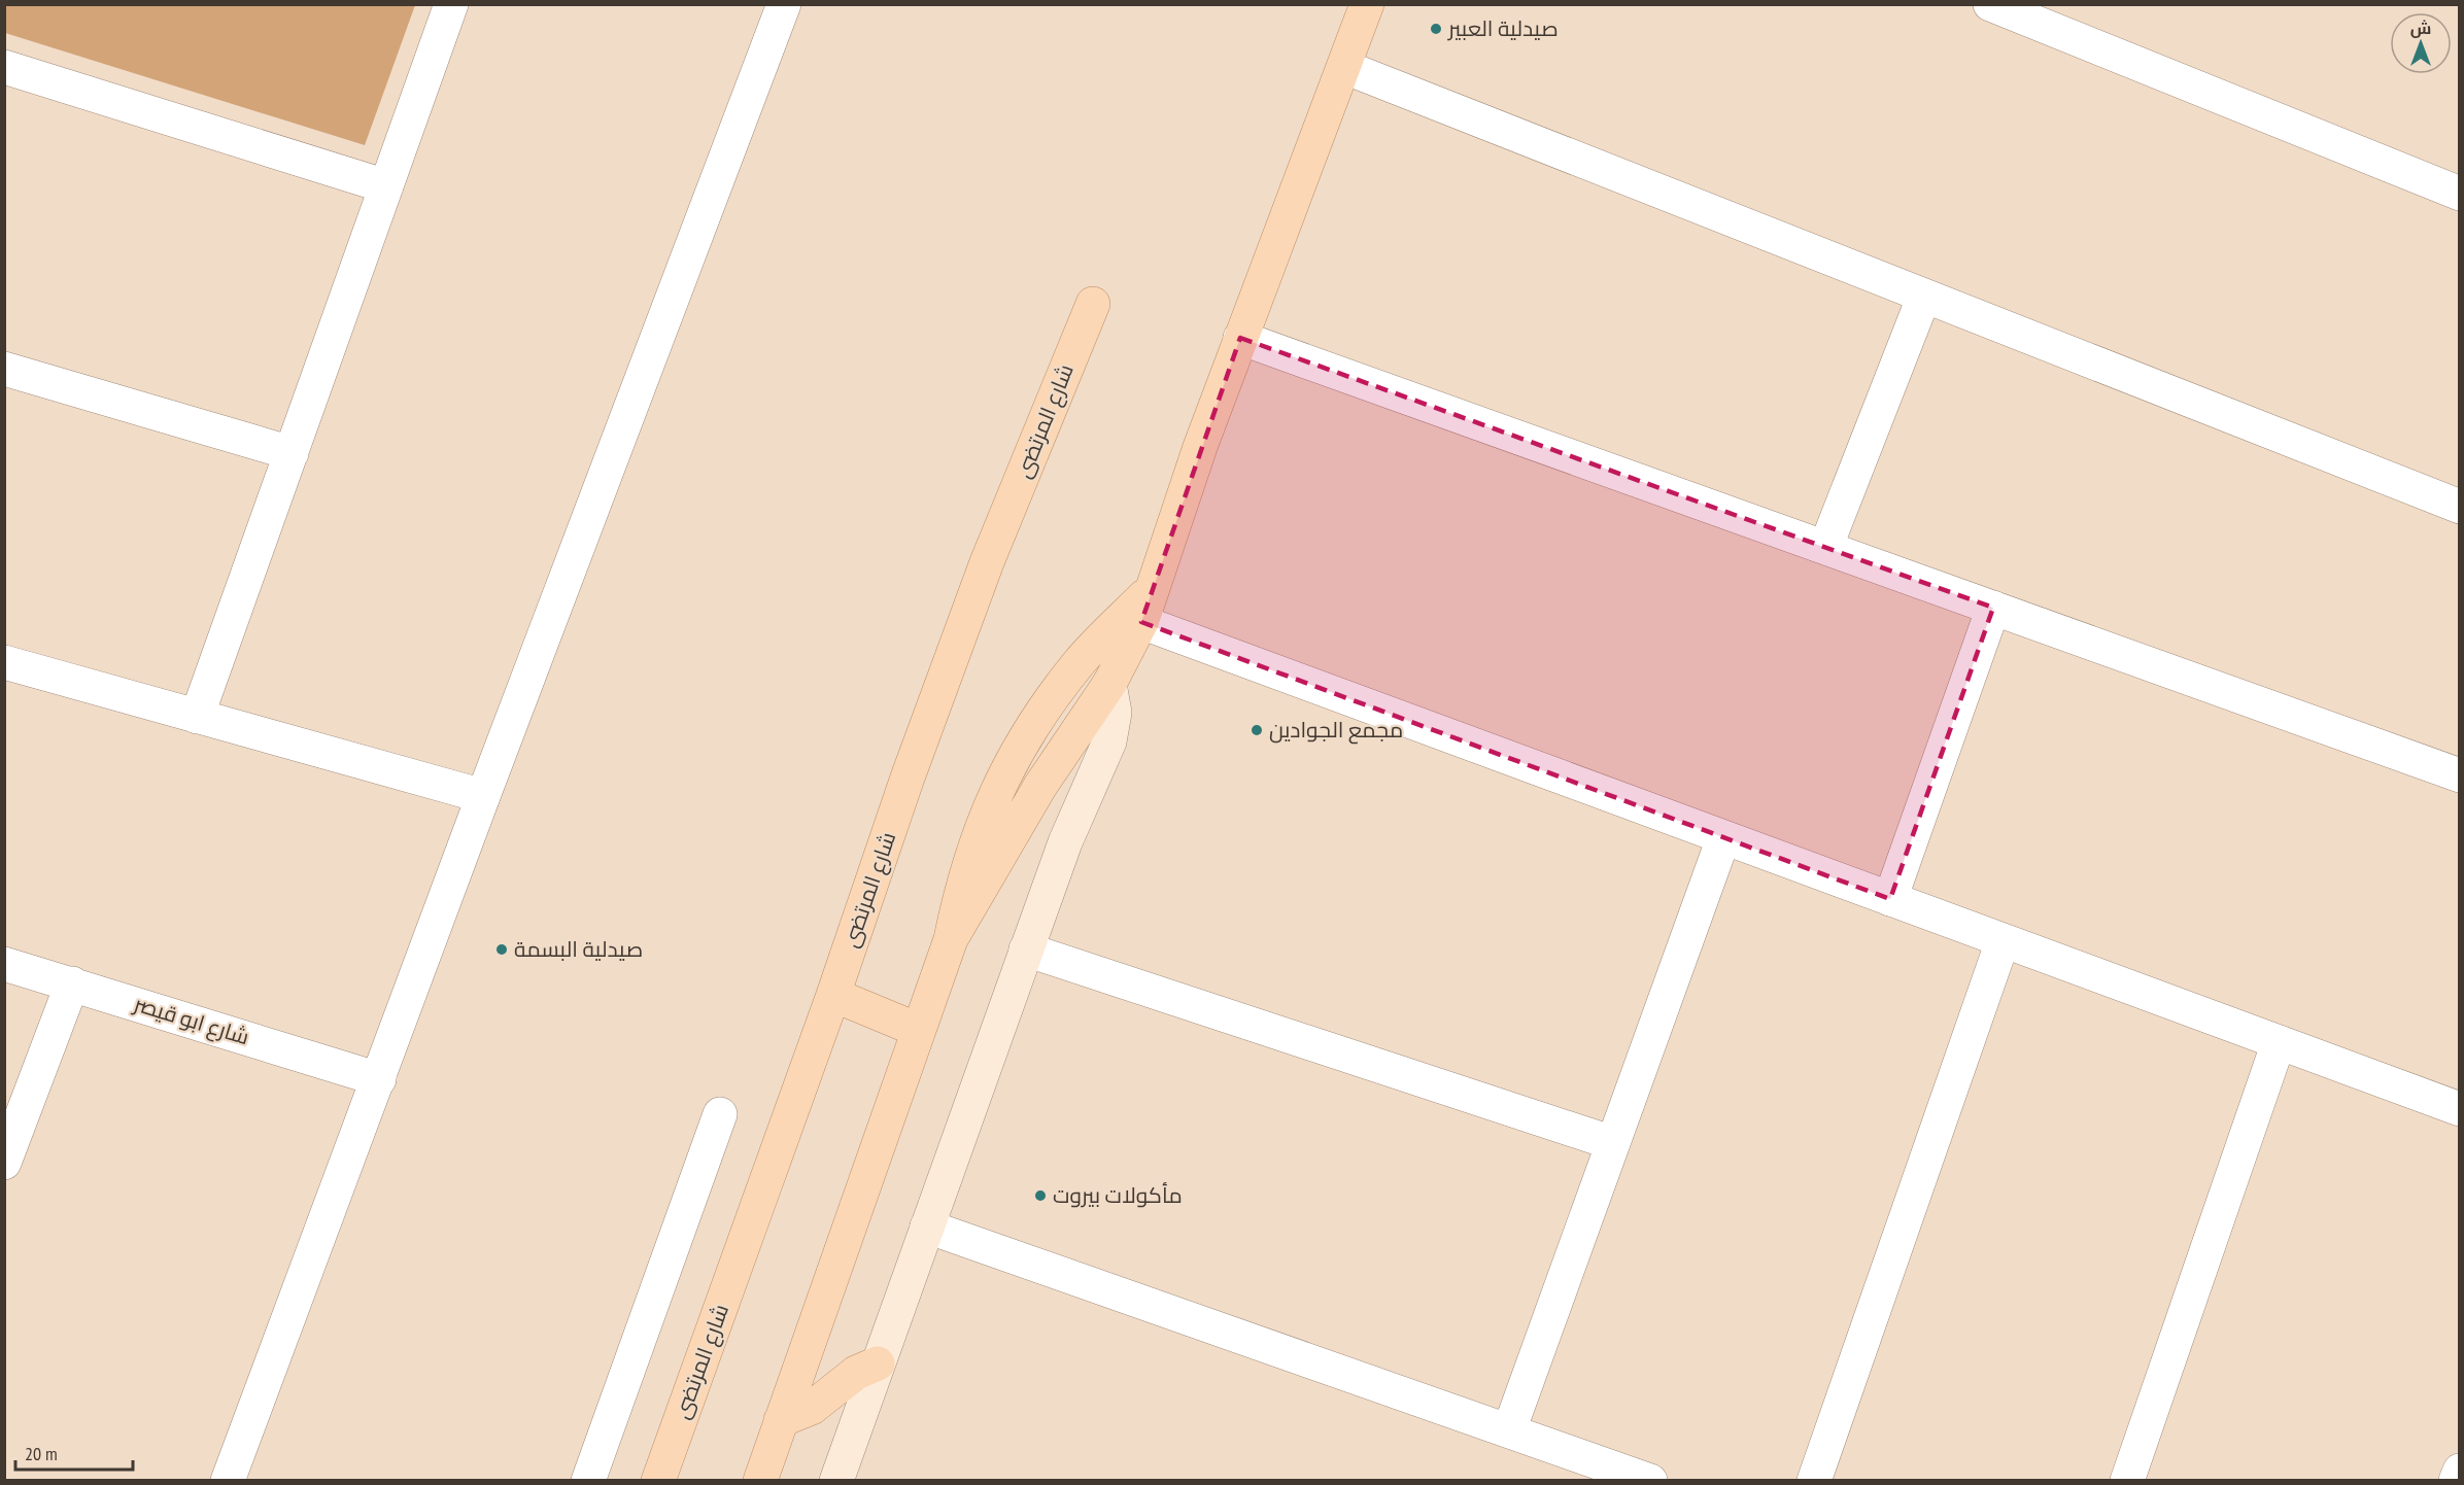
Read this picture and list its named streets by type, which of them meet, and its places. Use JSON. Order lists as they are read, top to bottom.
{
  "streets": {
    "main road": ["شارع المرتضى"],
    "street": ["شارع ابو قيصر"]
  },
  "places": [
    "صيدلية العبير",
    "مجمع الجوادين",
    "صيدلية البسمة",
    "مأكولات بيروت"
  ],
  "scale_bar": "20 m",
  "north": "top"
}
